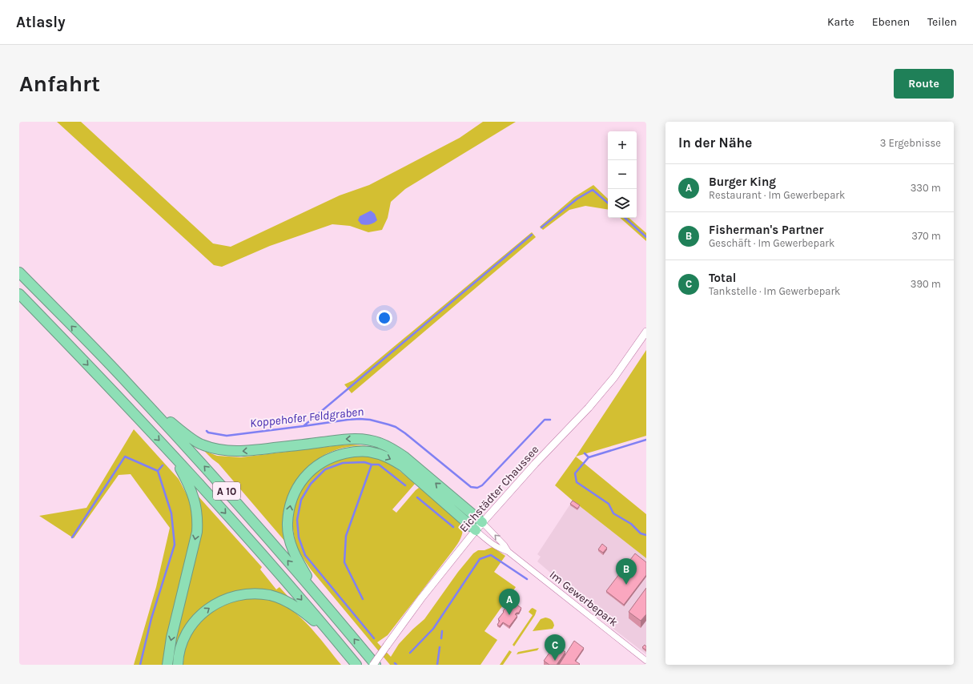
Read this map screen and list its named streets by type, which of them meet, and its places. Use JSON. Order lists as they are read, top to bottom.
{
  "streets": {
    "highway": ["A 10"],
    "main road": ["Eichstädter Chaussee"],
    "street": ["Im Gewerbepark"]
  },
  "crossings": [
    ["Eichstädter Chaussee", "Im Gewerbepark"]
  ],
  "water": ["Koppehofer Feldgraben"],
  "page": {
    "header": "Atlasly",
    "nav": ["Karte", "Ebenen", "Teilen"],
    "buttons": "Route",
    "title": "Anfahrt",
    "heading": ["In der Nähe", "3 Ergebnisse"],
    "map_buttons": ["+", "−"],
    "list": [
      {
        "mark": "A",
        "name": "Burger King",
        "note": "Restaurant · Im Gewerbepark",
        "value": "330 m"
      },
      {
        "mark": "B",
        "name": "Fisherman's Partner",
        "note": "Geschäft · Im Gewerbepark",
        "value": "370 m"
      },
      {
        "mark": "C",
        "name": "Total",
        "note": "Tankstelle · Im Gewerbepark",
        "value": "390 m"
      }
    ],
    "pins": ["B", "A", "C"]
  }
}
